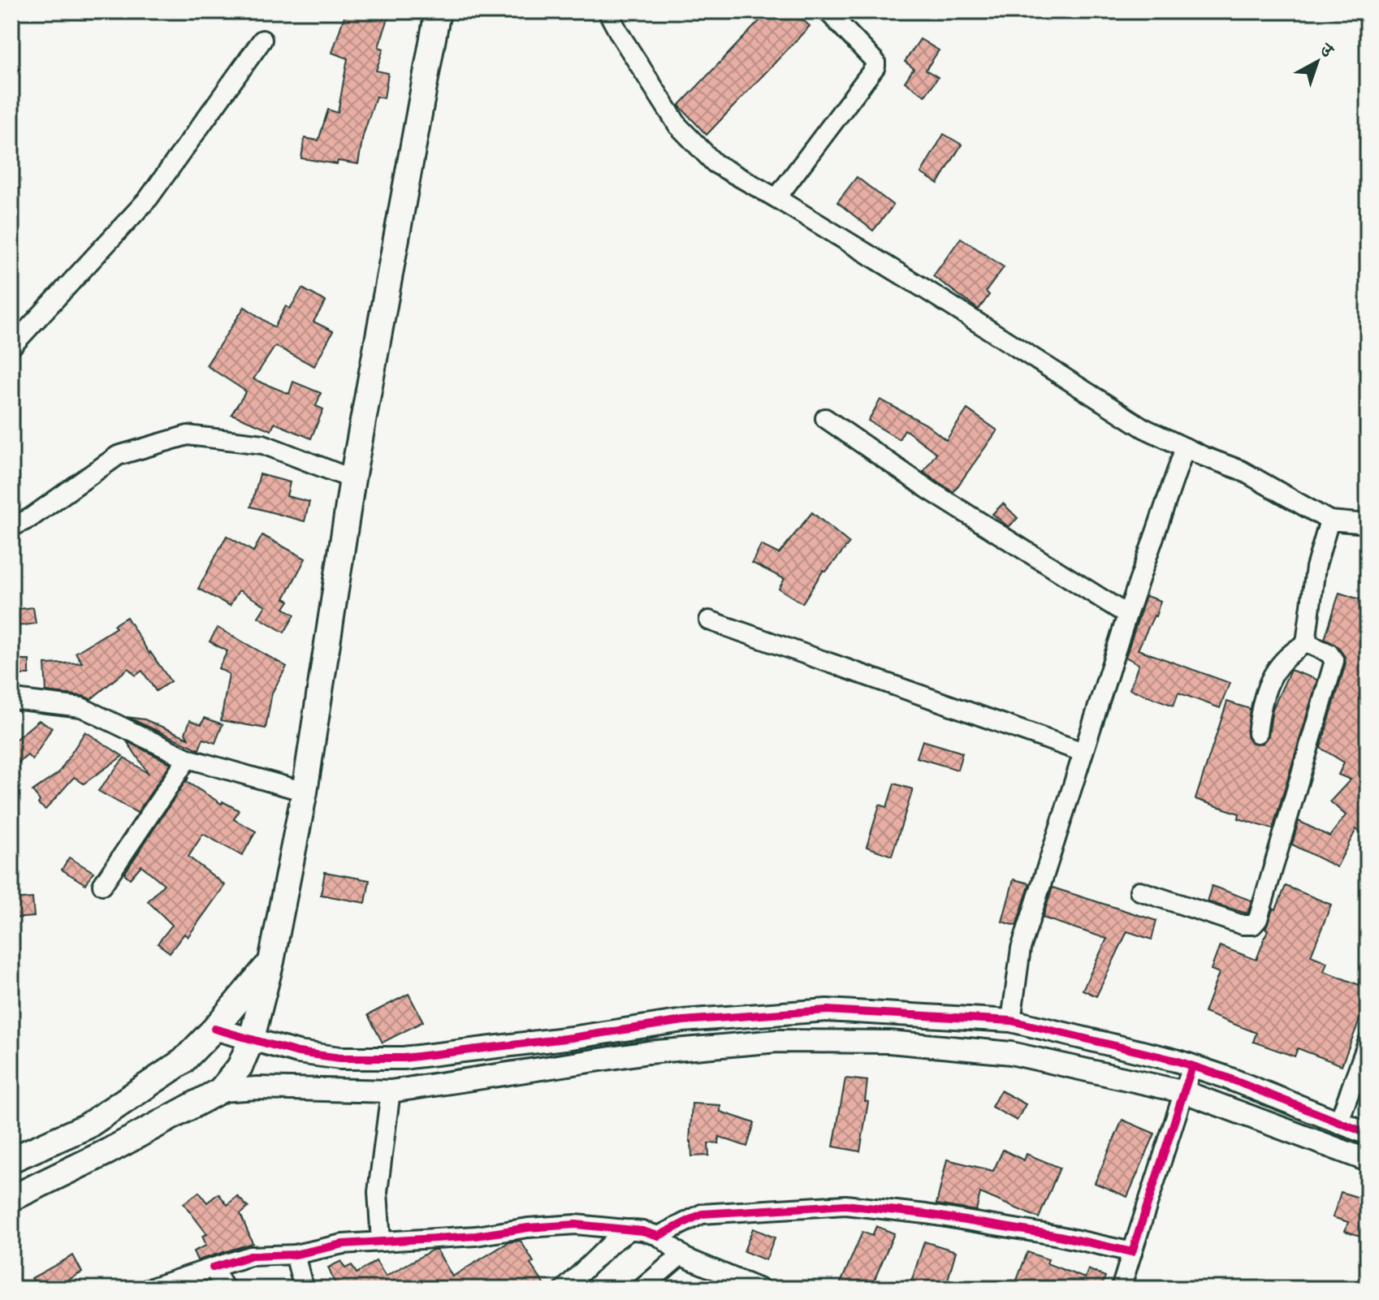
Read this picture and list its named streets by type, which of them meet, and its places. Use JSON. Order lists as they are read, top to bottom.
{
  "north": "top right"
}
